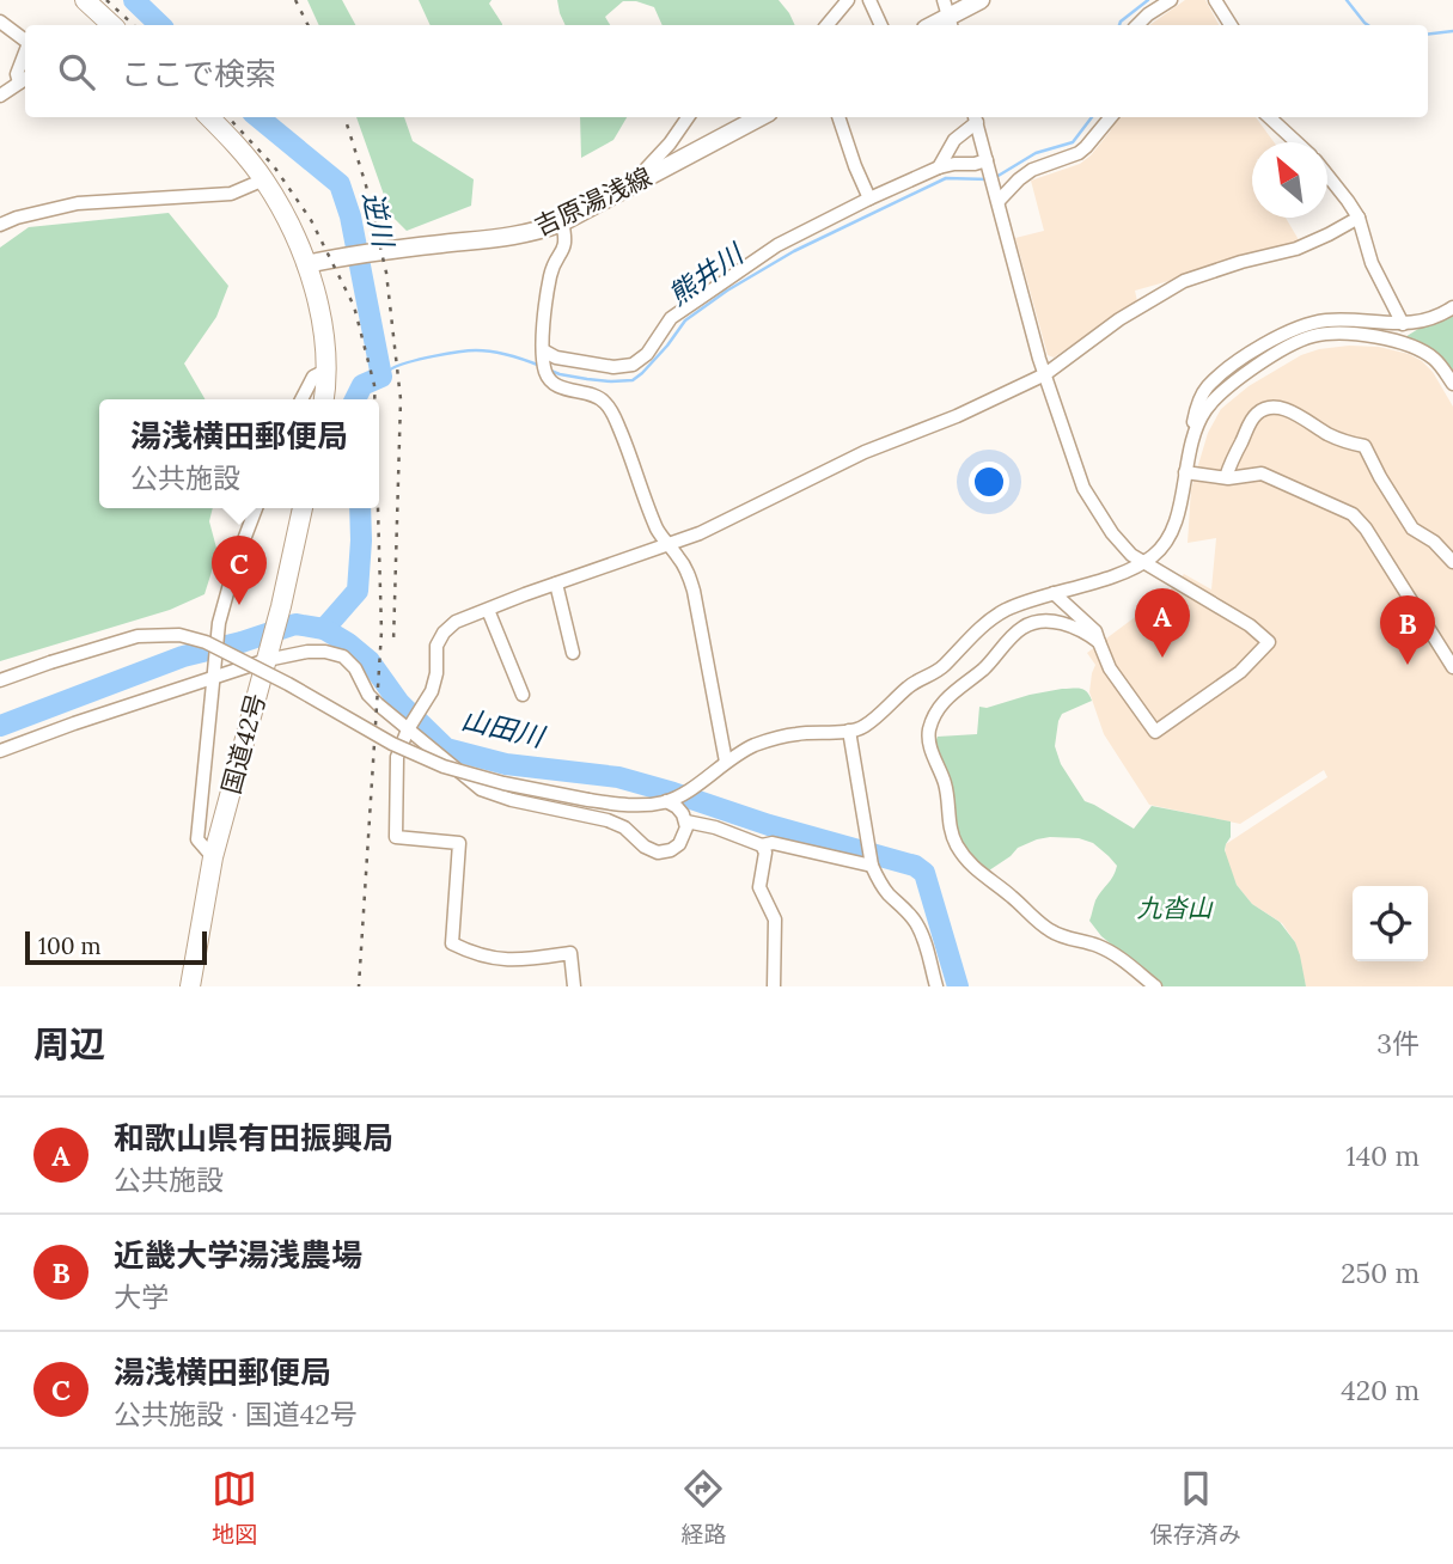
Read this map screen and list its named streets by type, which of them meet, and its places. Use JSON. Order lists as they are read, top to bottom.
{
  "streets": {
    "highway": ["国道42号"],
    "main road": ["吉原湯浅線"]
  },
  "water": ["逆川", "熊井川", "山田川"],
  "parks": ["九沓山"],
  "scale_bar": "100 m",
  "north": "top left",
  "page": {
    "search": "ここで検索",
    "popup": ["湯浅横田郵便局", "公共施設"],
    "pins": ["C", "A", "B"],
    "scale": "100 m",
    "heading": ["周辺", "3件"],
    "list": [
      {
        "mark": "A",
        "name": "和歌山県有田振興局",
        "note": "公共施設",
        "value": "140 m"
      },
      {
        "mark": "B",
        "name": "近畿大学湯浅農場",
        "note": "大学",
        "value": "250 m"
      },
      {
        "mark": "C",
        "name": "湯浅横田郵便局",
        "note": "公共施設 · 国道42号",
        "value": "420 m"
      }
    ],
    "nav": ["地図", "経路", "保存済み"]
  }
}
